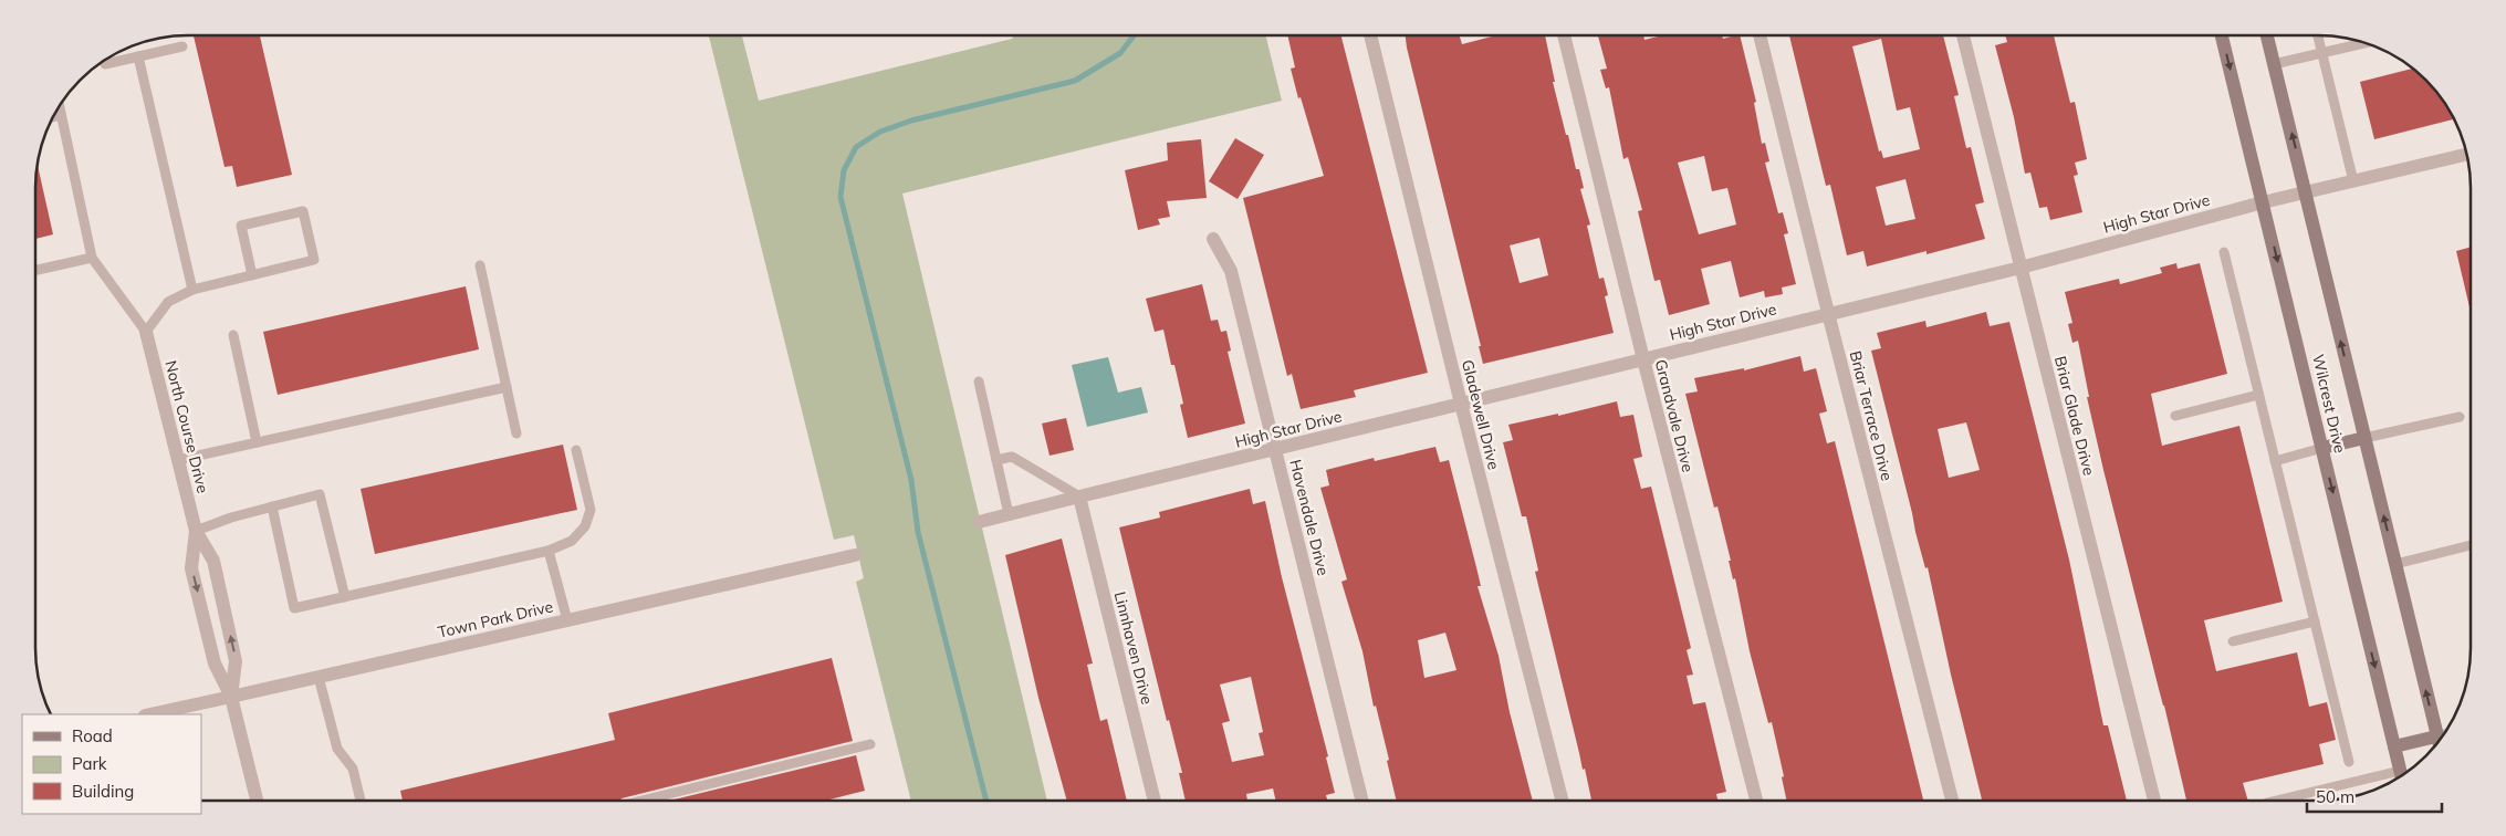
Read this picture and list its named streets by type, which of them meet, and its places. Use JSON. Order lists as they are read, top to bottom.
{
  "streets": {
    "main road": ["Wilcrest Drive"],
    "street": [
      "High Star Drive",
      "Gladewell Drive",
      "Grandvale Drive",
      "Briar Terrace Drive",
      "Briar Glade Drive",
      "North Course Drive",
      "Havendale Drive",
      "Town Park Drive",
      "Linnhaven Drive"
    ]
  },
  "crossings": [
    ["High Star Drive", "Wilcrest Drive"],
    ["High Star Drive", "Gladewell Drive"],
    ["High Star Drive", "Grandvale Drive"],
    ["High Star Drive", "Briar Terrace Drive"],
    ["High Star Drive", "Briar Glade Drive"],
    ["High Star Drive", "Havendale Drive"],
    ["High Star Drive", "Linnhaven Drive"],
    ["North Course Drive", "Town Park Drive"]
  ],
  "legend": ["Road", "Park", "Building"],
  "scale_bar": "50 m"
}
